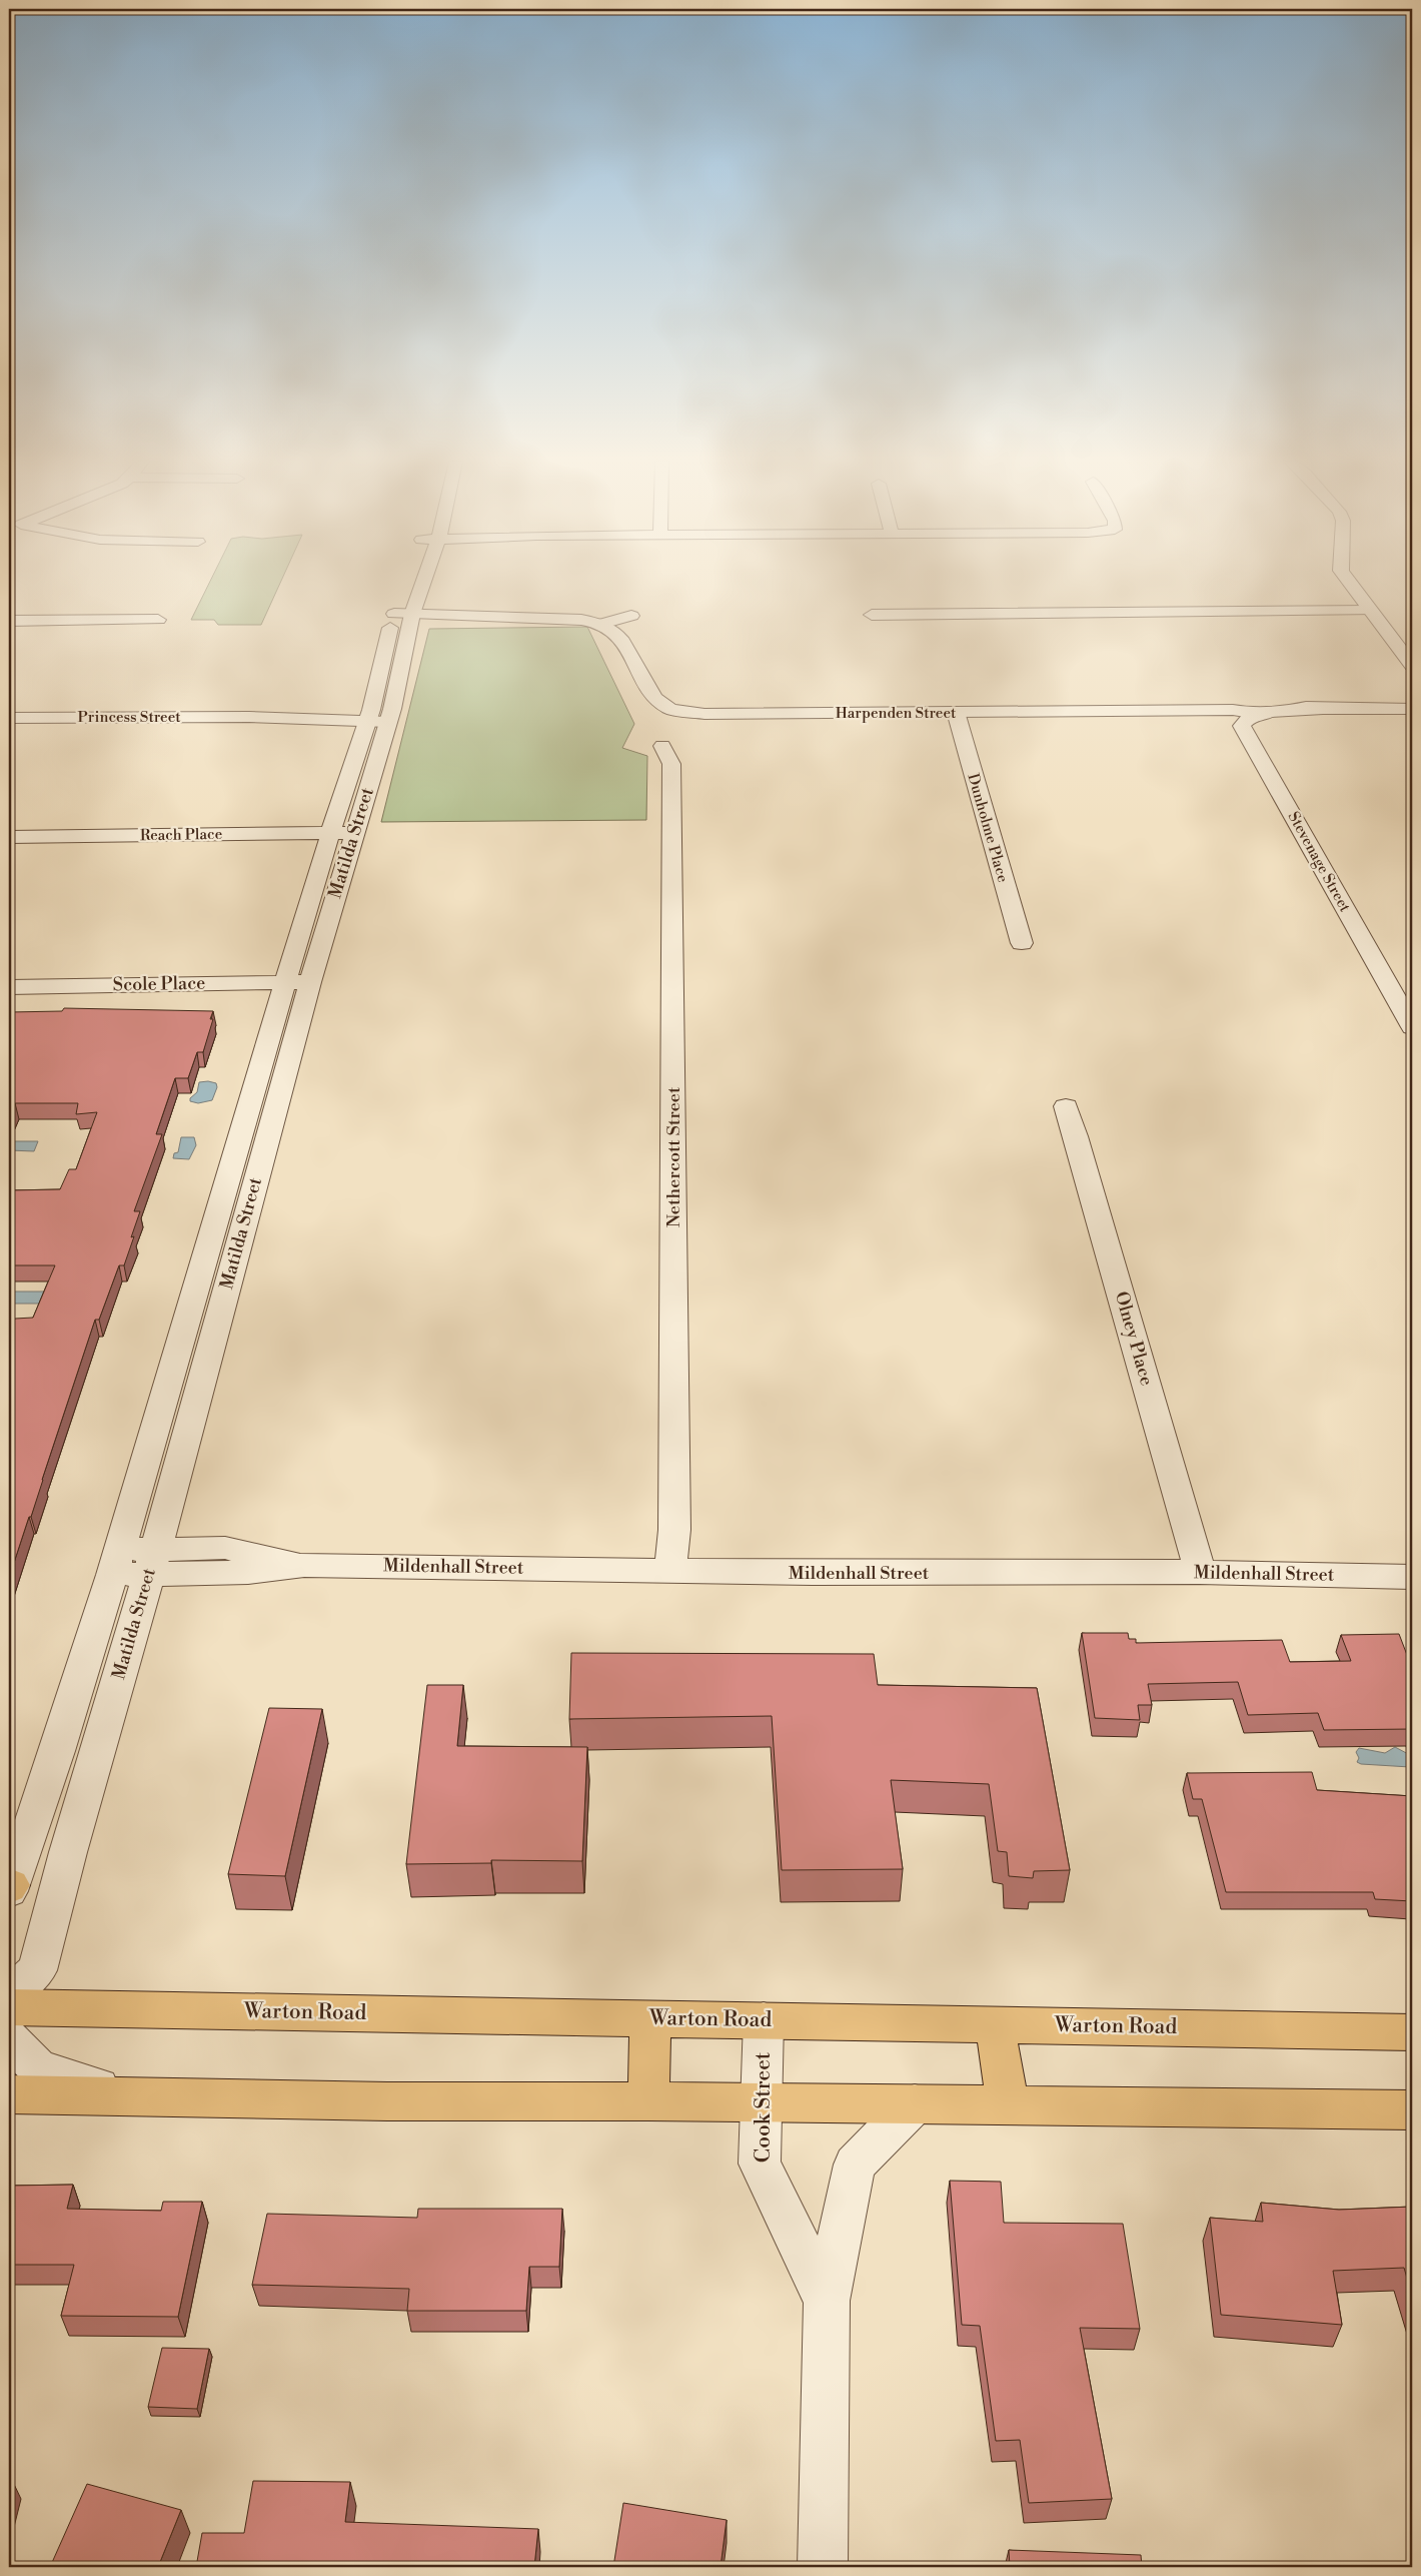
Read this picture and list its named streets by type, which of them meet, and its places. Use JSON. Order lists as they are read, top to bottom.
{
  "streets": {
    "main road": ["Warton Road"],
    "street": [
      "Harpenden Street",
      "Princess Street",
      "Dunholme Place",
      "Reach Place",
      "Matilda Street",
      "Stevenage Street",
      "Scole Place",
      "Nethercott Street",
      "Olney Place",
      "Mildenhall Street",
      "Cook Street"
    ]
  },
  "crossings": [
    ["Harpenden Street", "Dunholme Place"],
    ["Harpenden Street", "Stevenage Street"],
    ["Princess Street", "Matilda Street"],
    ["Reach Place", "Matilda Street"],
    ["Matilda Street", "Scole Place"],
    ["Matilda Street", "Mildenhall Street"],
    ["Nethercott Street", "Mildenhall Street"],
    ["Olney Place", "Mildenhall Street"],
    ["Warton Road", "Cook Street"]
  ]
}
